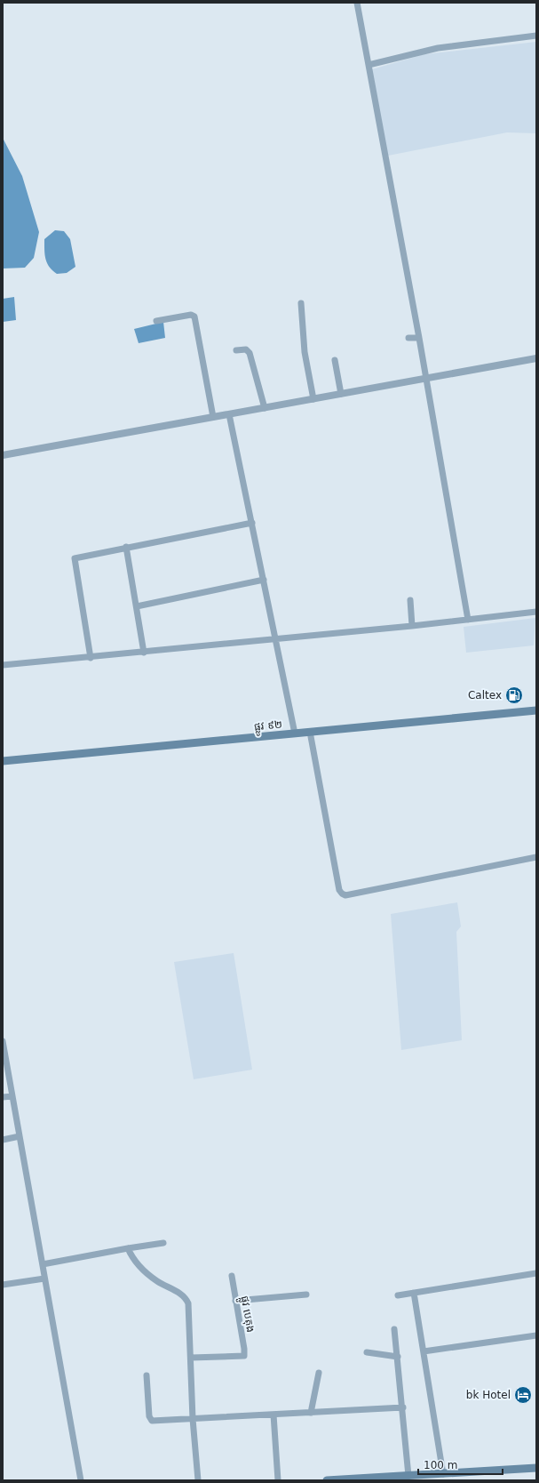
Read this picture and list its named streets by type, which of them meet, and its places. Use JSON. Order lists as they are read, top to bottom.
{
  "streets": {
    "main road": ["ផ្លូវ ៩២"],
    "street": ["ផ្លូវ បេតុង"]
  },
  "places": {
    "fuel station": ["Caltex"],
    "hotel": ["bk Hotel"]
  },
  "scale_bar": "100 m"
}
